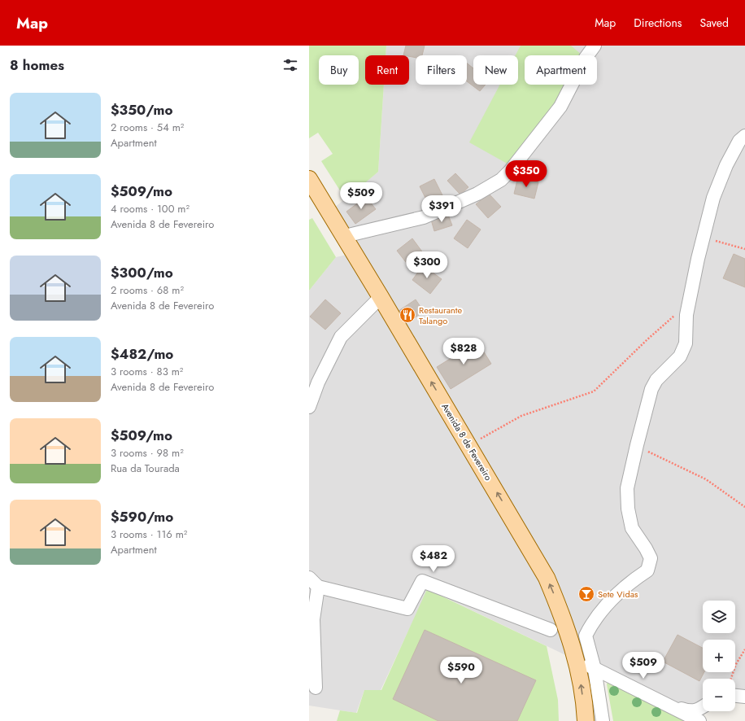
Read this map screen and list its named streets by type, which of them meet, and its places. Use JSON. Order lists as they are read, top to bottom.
{
  "streets": {
    "main road": ["Avenida 8 de Fevereiro"]
  },
  "one_way": ["Avenida 8 de Fevereiro"],
  "places": {
    "restaurant": ["Restaurante Talango"],
    "bar": ["Sete Vidas"]
  },
  "page": {
    "header": "Map",
    "nav": ["Map", "Directions", "Saved"],
    "heading": "8 homes",
    "chip": [
      "Buy",
      "Rent",
      "Filters",
      "New",
      "Apartment"
    ],
    "list": [
      {
        "name": "$350/mo",
        "note": "2 rooms · 54 m² · Apartment"
      },
      {
        "name": "$509/mo",
        "note": "4 rooms · 100 m² · Avenida 8 de Fevereiro"
      },
      {
        "name": "$300/mo",
        "note": "2 rooms · 68 m² · Avenida 8 de Fevereiro"
      },
      {
        "name": "$482/mo",
        "note": "3 rooms · 83 m² · Avenida 8 de Fevereiro"
      },
      {
        "name": "$509/mo",
        "note": "3 rooms · 98 m² · Rua da Tourada"
      },
      {
        "name": "$590/mo",
        "note": "3 rooms · 116 m² · Apartment"
      }
    ],
    "price": [
      "$350",
      "$509",
      "$391",
      "$300",
      "$828",
      "$482",
      "$509",
      "$590"
    ],
    "map_buttons": ["+", "−"]
  }
}
